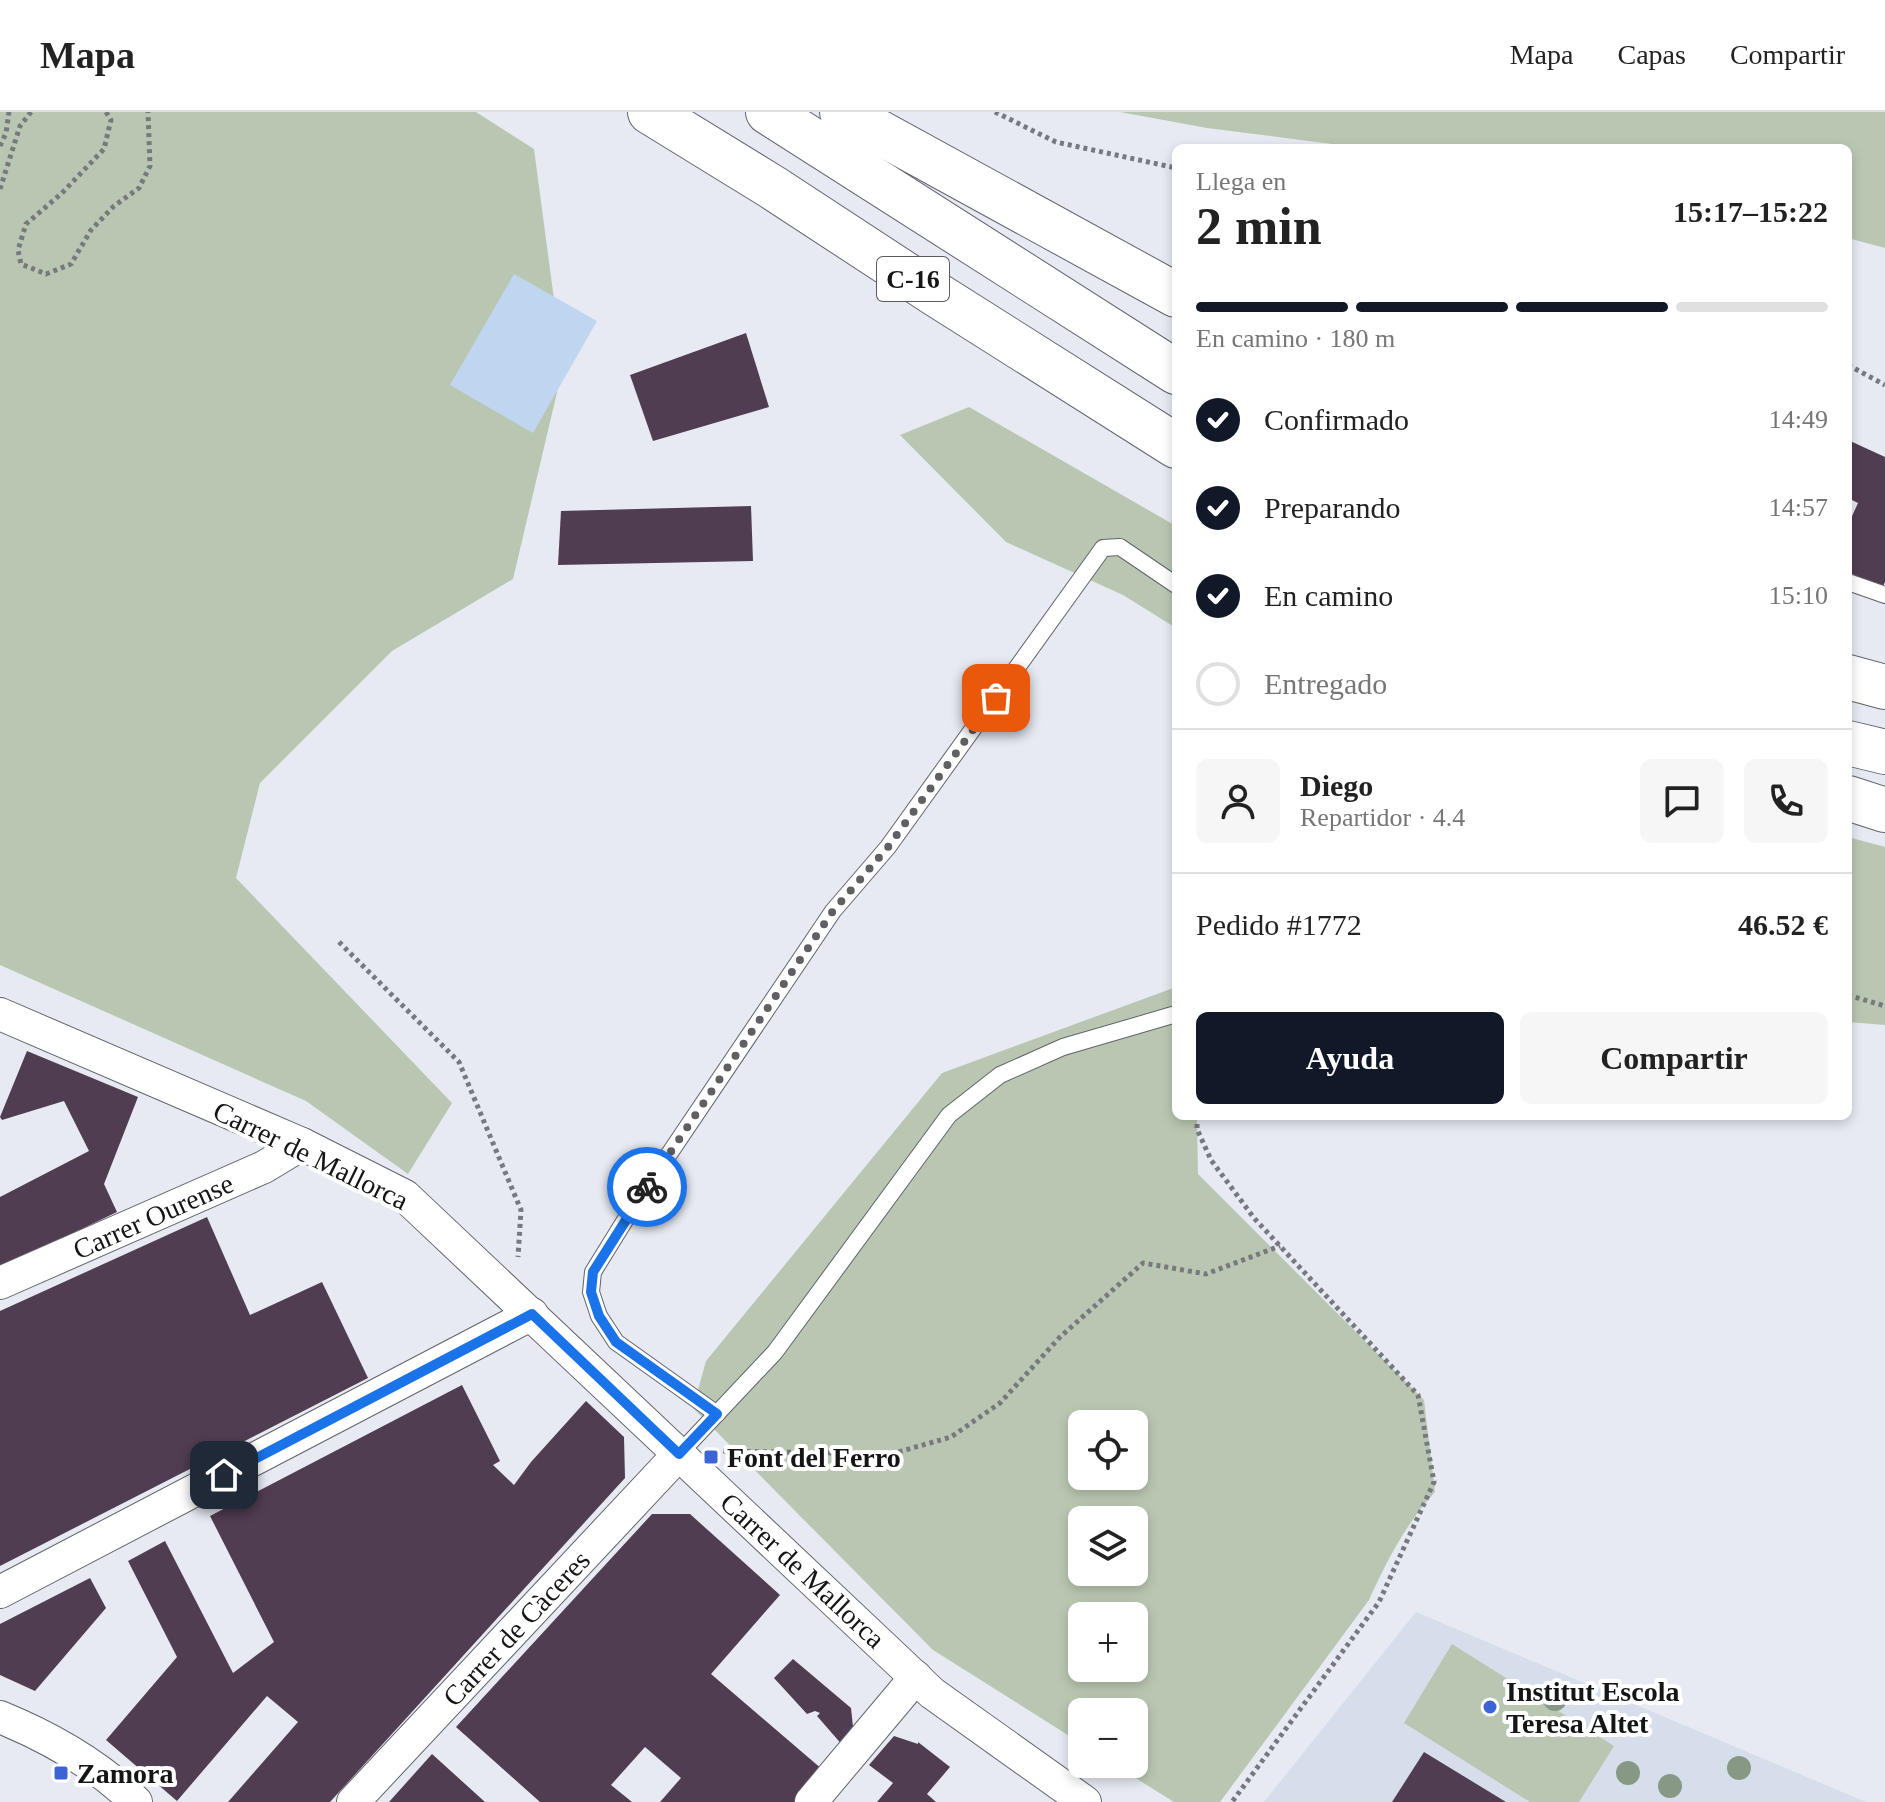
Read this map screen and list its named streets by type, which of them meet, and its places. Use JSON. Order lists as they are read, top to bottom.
{
  "streets": {
    "highway": ["C-16"],
    "street": ["Carrer de Mallorca", "Carrer Ourense", "Carrer de Càceres"]
  },
  "crossings": [
    ["Carrer de Mallorca", "Carrer Ourense"],
    ["Carrer de Mallorca", "Carrer de Càceres"]
  ],
  "places": {
    "transit": ["Font del Ferro", "Zamora"],
    "other": ["Institut Escola Teresa Altet"]
  },
  "page": {
    "header": "Mapa",
    "nav": ["Mapa", "Capas", "Compartir"],
    "heading": ["2 min", "Llega en", "15:17–15:22"],
    "panel": [
      "Diego",
      "Repartidor · 4.4",
      "Pedido #1772",
      "46.52 €"
    ],
    "bar": "En camino · 180 m",
    "list": [
      ["Confirmado", "14:49"],
      ["Preparando", "14:57"],
      ["En camino", "15:10"],
      "Entregado"
    ],
    "buttons": ["Ayuda", "Compartir"],
    "map_buttons": ["+", "−"]
  }
}
